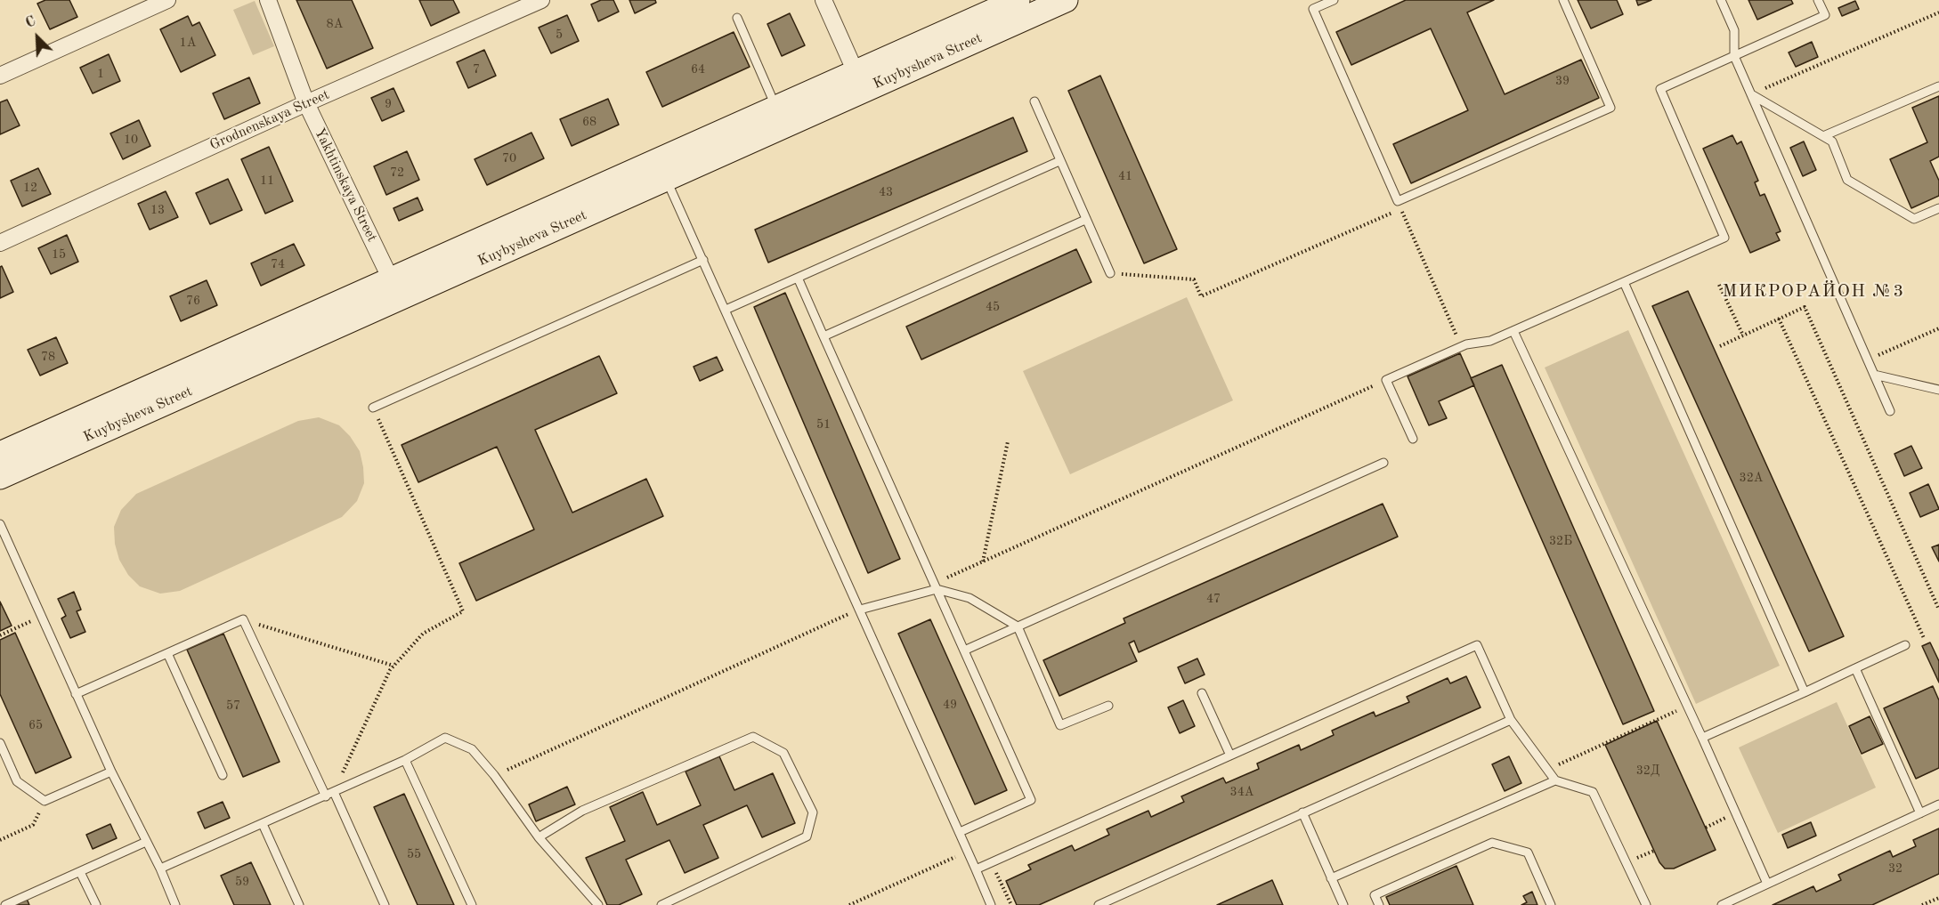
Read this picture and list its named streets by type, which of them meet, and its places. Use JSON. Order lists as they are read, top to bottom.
{
  "streets": {
    "main road": ["Kuybysheva Street"],
    "street": ["Grodnenskaya Street", "Yakhtinskaya Street"]
  },
  "crossings": [
    ["Kuybysheva Street", "Yakhtinskaya Street"],
    ["Grodnenskaya Street", "Yakhtinskaya Street"]
  ],
  "districts": ["МИКРОРАЙОН №3"],
  "house_numbers": [
    "8А",
    "5",
    "1А",
    "7",
    "64",
    "1",
    "39",
    "9",
    "68",
    "10",
    "70",
    "72",
    "41",
    "11",
    "12",
    "43",
    "13",
    "15",
    "74",
    "76",
    "45",
    "78",
    "51",
    "32А",
    "32Б",
    "47",
    "49",
    "57",
    "65",
    "32Д",
    "34А",
    "55",
    "32",
    "59"
  ],
  "north": "top left"
}
